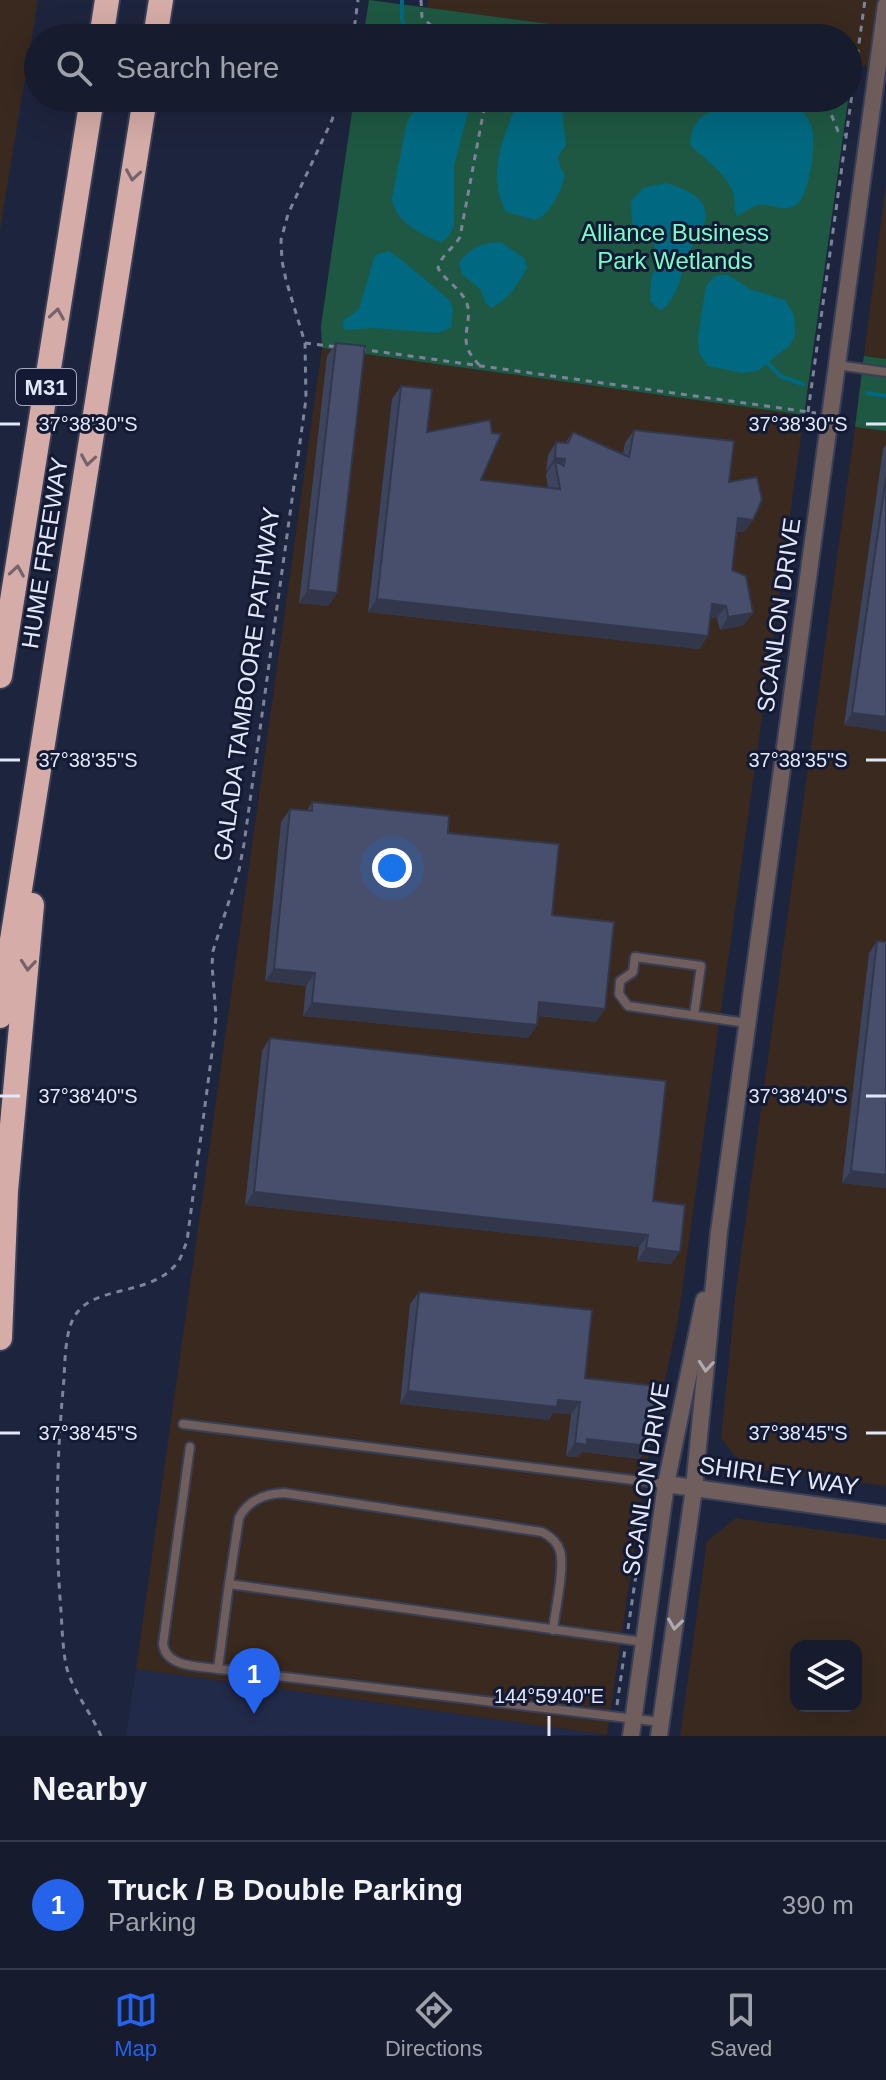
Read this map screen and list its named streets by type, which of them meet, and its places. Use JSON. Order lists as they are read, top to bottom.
{
  "streets": {
    "highway": ["M31", "HUME FREEWAY"],
    "street": ["SCANLON DRIVE", "SHIRLEY WAY"],
    "path": ["GALADA TAMBOORE PATHWAY"]
  },
  "crossings": [
    ["SCANLON DRIVE", "SHIRLEY WAY"]
  ],
  "parks": ["Alliance Business Park Wetlands"],
  "page": {
    "search": "Search here",
    "pins": "1",
    "heading": "Nearby",
    "list": [
      {
        "mark": "1",
        "name": "Truck / B Double Parking",
        "note": "Parking",
        "value": "390 m"
      }
    ],
    "nav": ["Map", "Directions", "Saved"]
  },
  "coordinates": [
    "37°38'30\"S",
    "37°38'35\"S",
    "37°38'40\"S",
    "37°38'45\"S",
    "144°59'40\"E"
  ]
}
